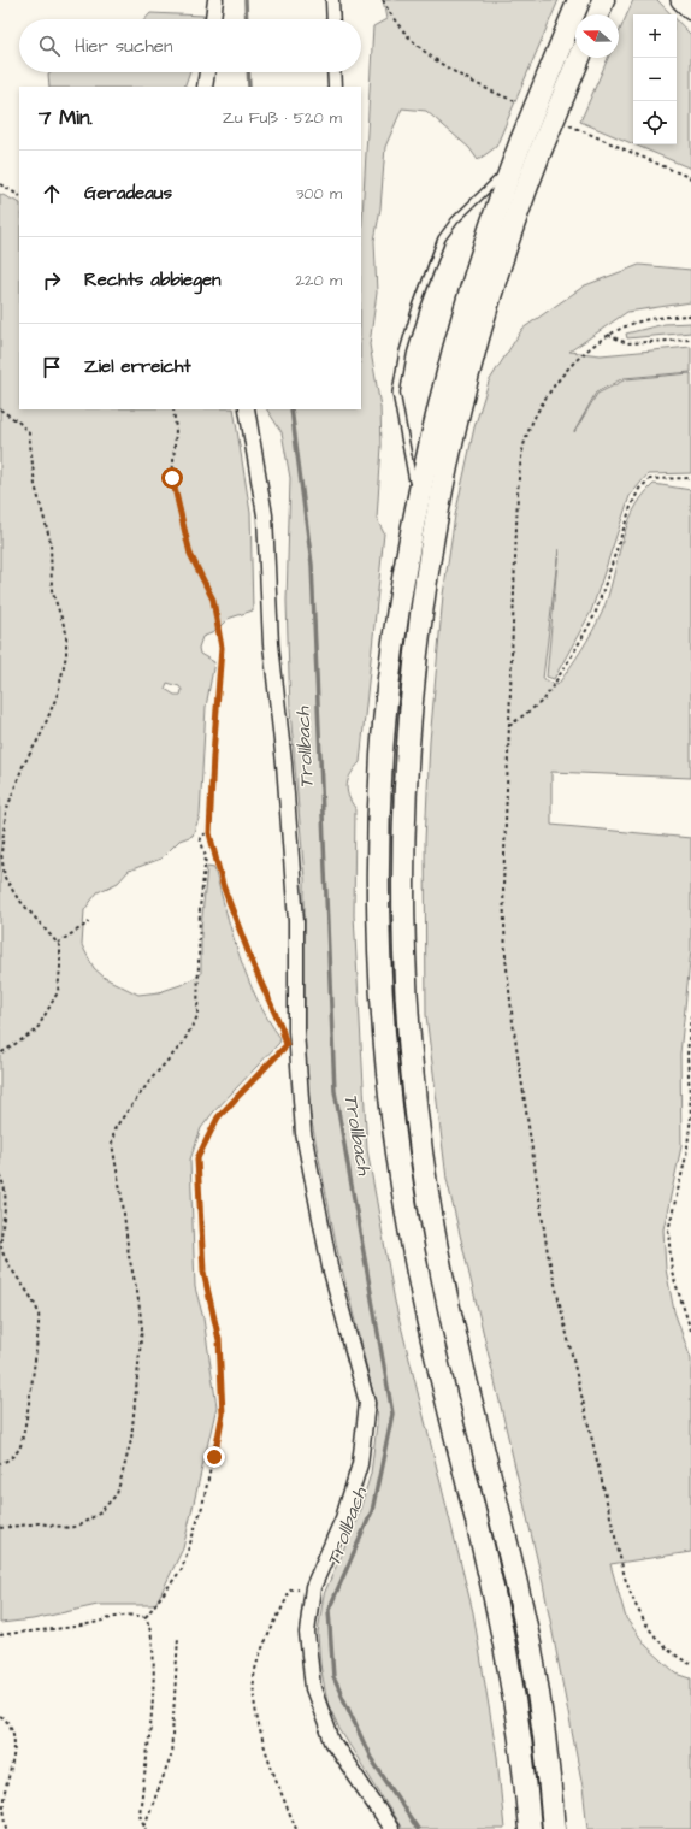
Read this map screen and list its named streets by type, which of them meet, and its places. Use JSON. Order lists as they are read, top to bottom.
{
  "water": ["Trollbach"],
  "north": "left",
  "page": {
    "map_buttons": ["+", "−"],
    "search": "Hier suchen",
    "heading": ["7 Min.", "Zu Fuß · 520 m"],
    "list": [
      ["Geradeaus", "300 m"],
      ["Rechts abbiegen", "220 m"],
      "Ziel erreicht"
    ]
  }
}
